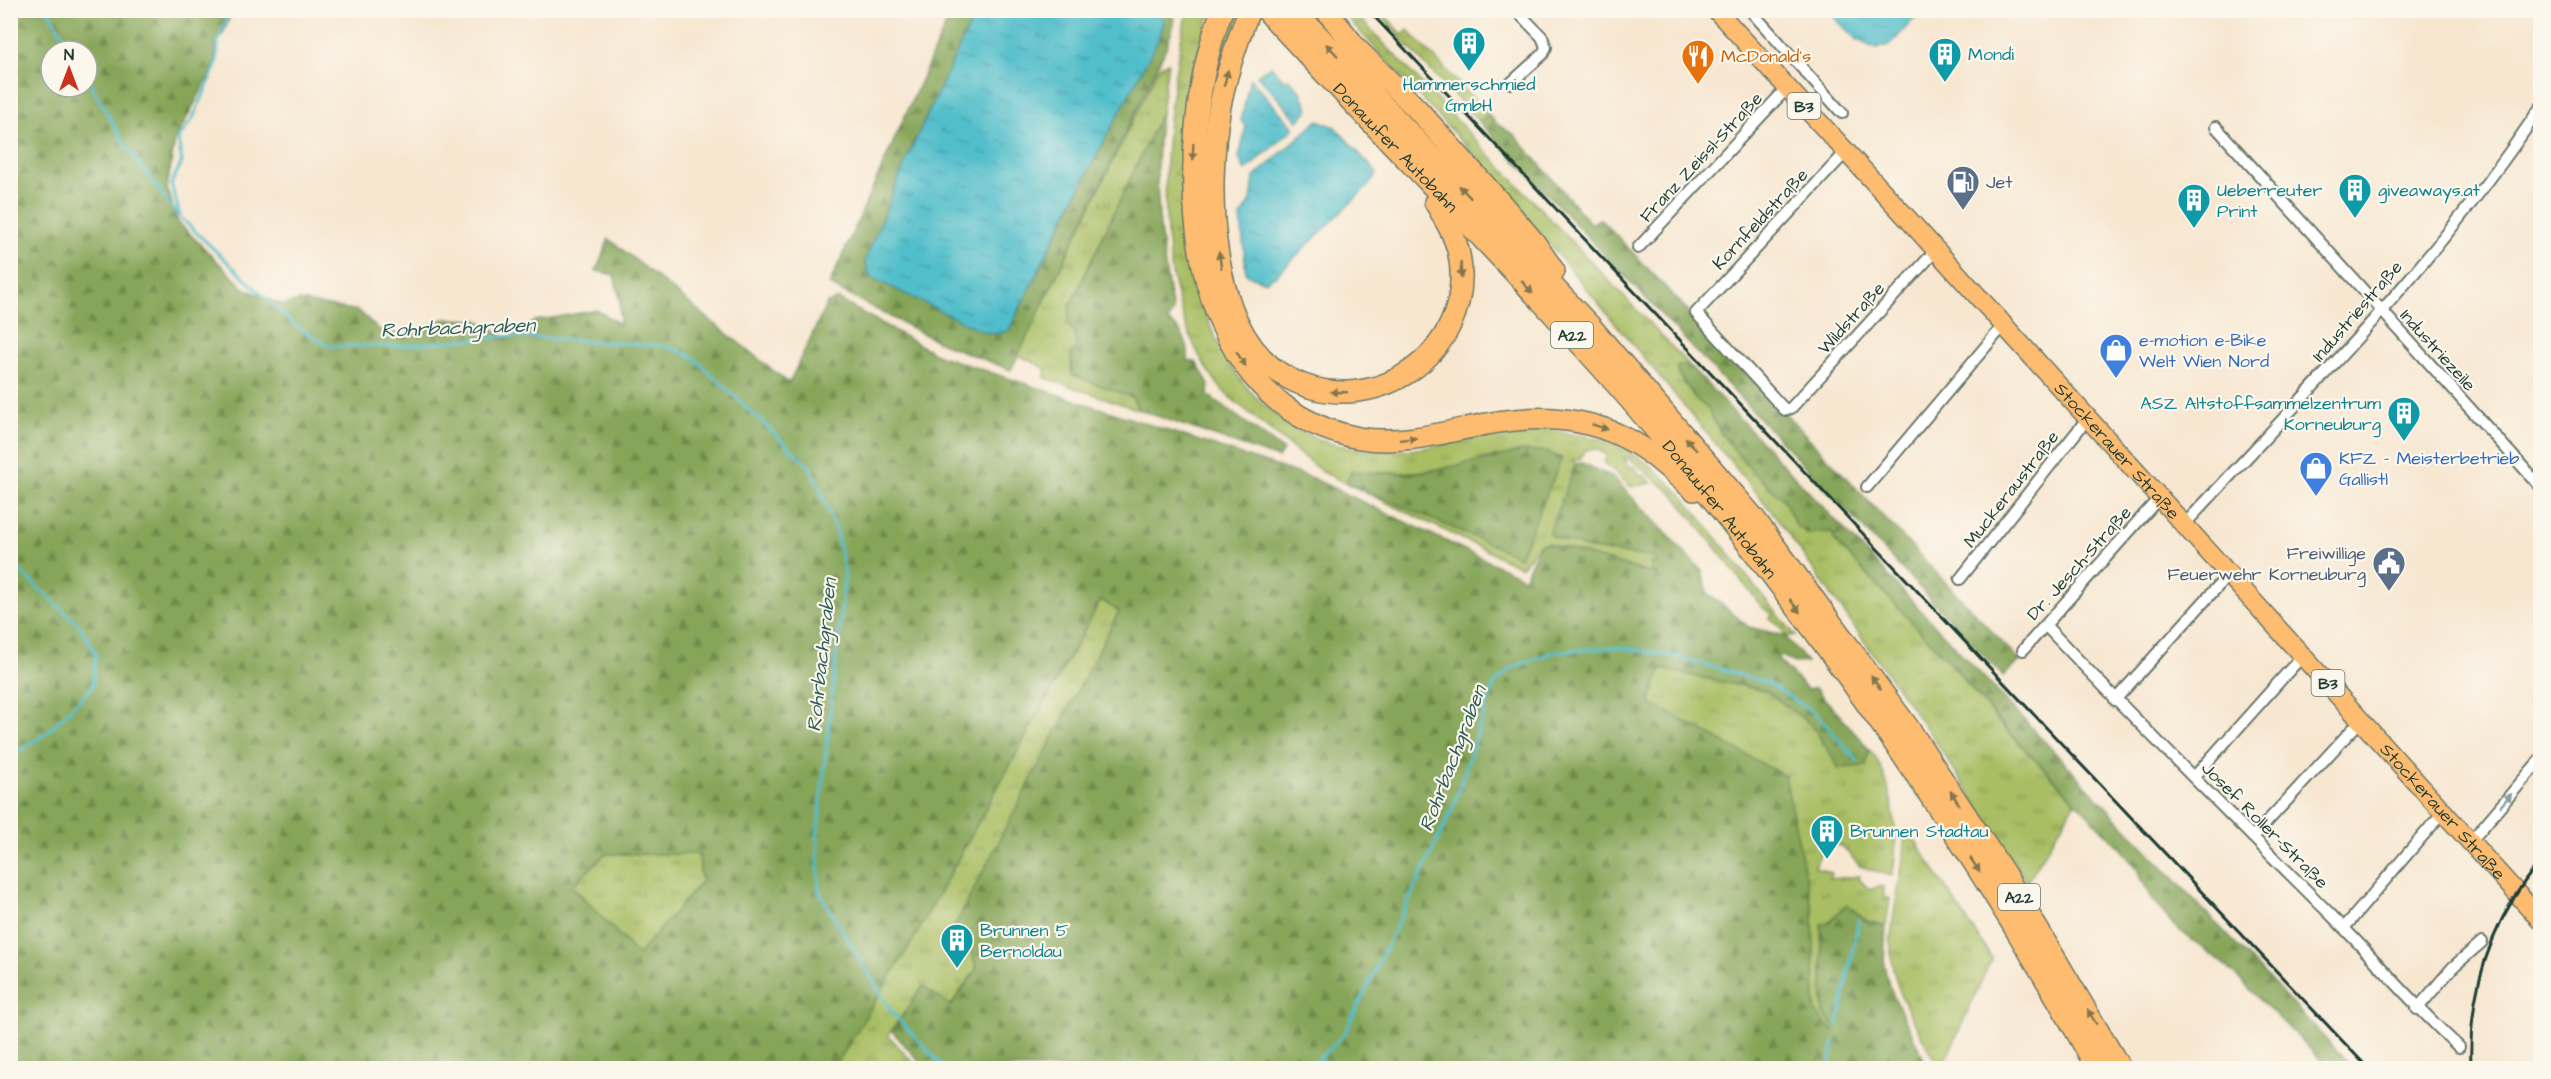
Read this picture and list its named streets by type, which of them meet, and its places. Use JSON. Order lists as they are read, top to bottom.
{
  "streets": {
    "highway": ["Donauufer Autobahn", "A22"],
    "main road": ["B3", "Stockerauer Straße"],
    "street": [
      "Franz Zeissl-Straße",
      "Kornfeldstraße",
      "Industriestraße",
      "Wildstraße",
      "Industriezeile",
      "Muckeraustraße",
      "Dr. Jesch-Straße",
      "Josef Roller-Straße"
    ]
  },
  "crossings": [
    ["Franz Zeissl-Straße", "Stockerauer Straße"],
    ["Kornfeldstraße", "Wildstraße"],
    ["Kornfeldstraße", "Stockerauer Straße"],
    ["Industriestraße", "Industriezeile"],
    ["Industriestraße", "Stockerauer Straße"],
    ["Wildstraße", "Stockerauer Straße"],
    ["Stockerauer Straße", "Muckeraustraße"],
    ["Stockerauer Straße", "Dr. Jesch-Straße"],
    ["Dr. Jesch-Straße", "Josef Roller-Straße"]
  ],
  "water": ["Rohrbachgraben"],
  "places": {
    "building": [
      "Hammerschmied GmbH",
      "Mondi",
      "giveaways.at",
      "Ueberreuter Print",
      "ASZ Altstoffsammelzentrum Korneuburg",
      "Brunnen Stadtau",
      "Brunnen 5 Bernoldau"
    ],
    "restaurant": ["McDonald's"],
    "fuel station": ["Jet"],
    "shop": ["e-motion e-Bike Welt Wien Nord", "KFZ - Meisterbetrieb Gallistl"],
    "public building": ["Freiwillige Feuerwehr Korneuburg"]
  },
  "north": "top"
}
